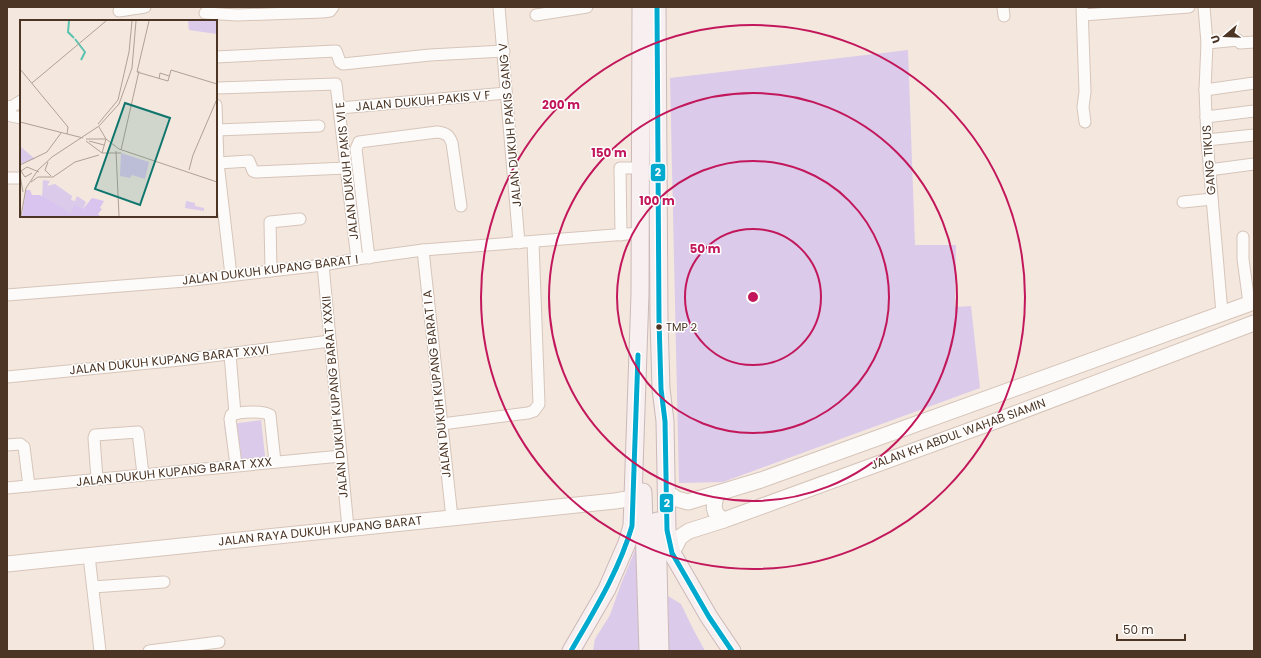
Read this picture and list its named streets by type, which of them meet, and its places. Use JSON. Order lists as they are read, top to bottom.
{
  "streets": {
    "main road": ["JALAN KH ABDUL WAHAB SIAMIN", "JALAN RAYA DUKUH KUPANG BARAT"],
    "street": [
      "JALAN DUKUH PAKIS V F",
      "JALAN DUKUH PAKIS GANG V",
      "GANG TIKUS",
      "JALAN DUKUH PAKIS VI E",
      "JALAN DUKUH KUPANG BARAT I",
      "JALAN DUKUH KUPANG BARAT XXVI",
      "JALAN DUKUH KUPANG BARAT I A",
      "JALAN DUKUH KUPANG BARAT XXXII",
      "JALAN DUKUH KUPANG BARAT XXX"
    ]
  },
  "crossings": [
    ["JALAN DUKUH PAKIS V F", "JALAN DUKUH PAKIS GANG V"],
    ["JALAN DUKUH PAKIS V F", "JALAN DUKUH PAKIS VI E"],
    ["JALAN DUKUH PAKIS GANG V", "JALAN DUKUH KUPANG BARAT I"],
    ["GANG TIKUS", "JALAN KH ABDUL WAHAB SIAMIN"],
    ["JALAN DUKUH PAKIS VI E", "JALAN DUKUH KUPANG BARAT I"],
    ["JALAN DUKUH KUPANG BARAT I", "JALAN DUKUH KUPANG BARAT I A"],
    ["JALAN DUKUH KUPANG BARAT I", "JALAN DUKUH KUPANG BARAT XXXII"],
    ["JALAN DUKUH KUPANG BARAT XXVI", "JALAN DUKUH KUPANG BARAT XXXII"],
    ["JALAN DUKUH KUPANG BARAT I A", "JALAN RAYA DUKUH KUPANG BARAT"],
    ["JALAN DUKUH KUPANG BARAT XXXII", "JALAN DUKUH KUPANG BARAT XXX"],
    ["JALAN DUKUH KUPANG BARAT XXXII", "JALAN RAYA DUKUH KUPANG BARAT"]
  ],
  "places": ["TMP 2"],
  "lines": ["transit line 2"],
  "scale_bar": "50 m",
  "north": "left",
  "rings": [
    "200 m",
    "150 m",
    "100 m",
    "50 m"
  ]
}
